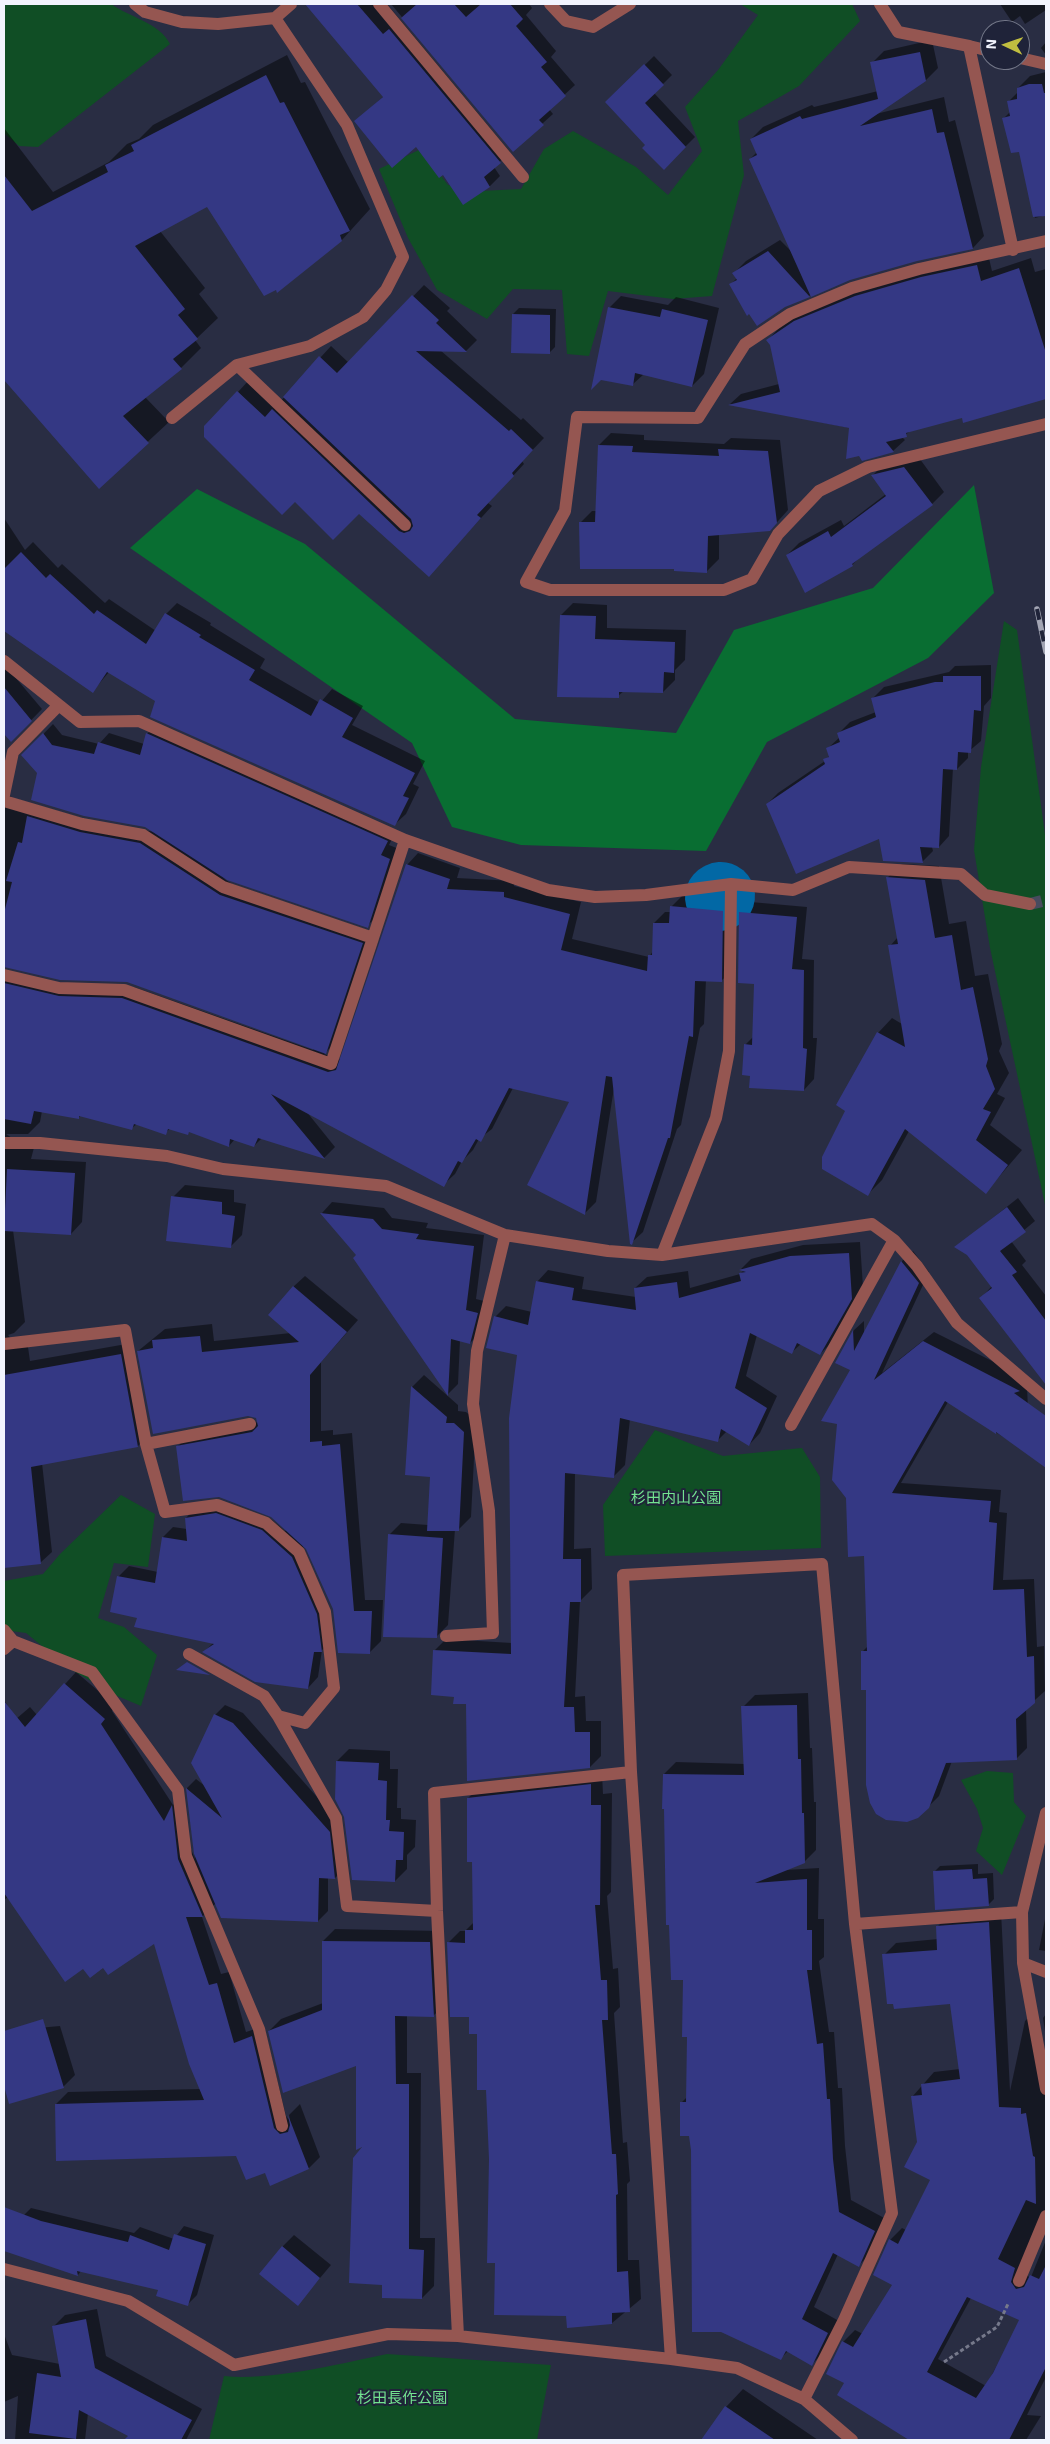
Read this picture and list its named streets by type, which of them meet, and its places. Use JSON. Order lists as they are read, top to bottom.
{
  "parks": ["杉田内山公園", "杉田長作公園"],
  "north": "left"
}
